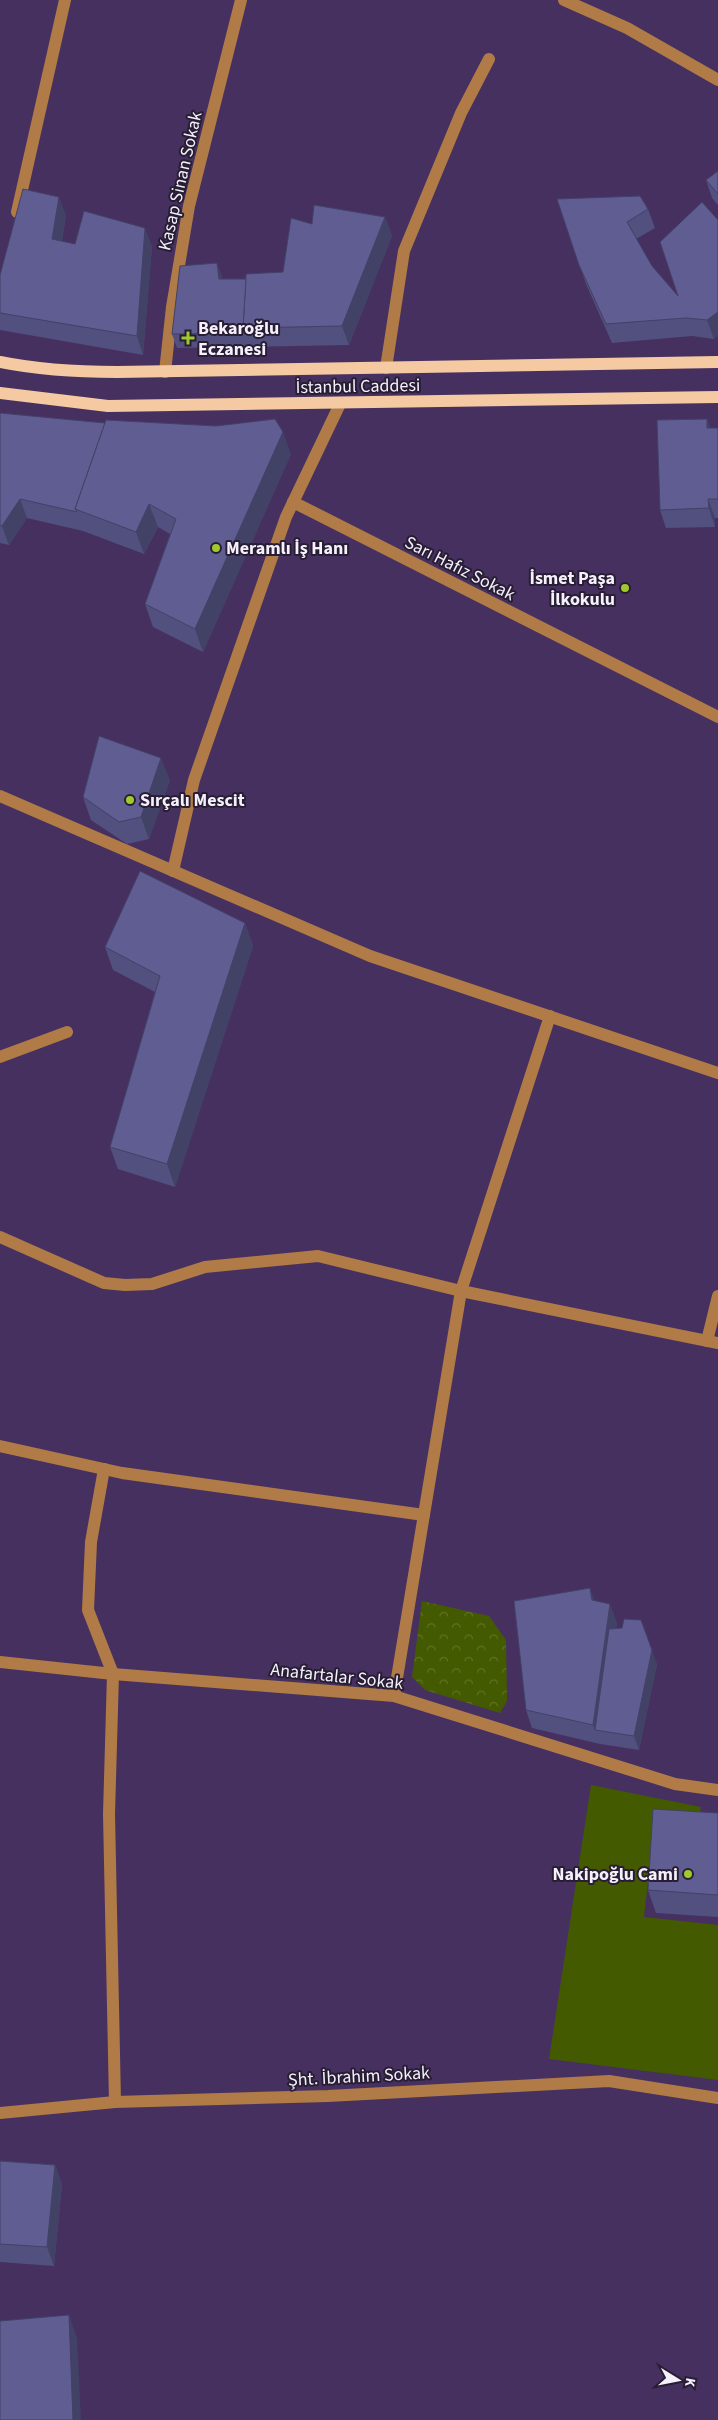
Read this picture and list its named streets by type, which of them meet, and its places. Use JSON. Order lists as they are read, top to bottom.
{
  "streets": {
    "main road": ["İstanbul Caddesi"],
    "street": [
      "Kasap Sinan Sokak",
      "Sarı Hafız Sokak",
      "Anafartalar Sokak",
      "Şht. İbrahim Sokak"
    ]
  },
  "crossings": [
    ["Kasap Sinan Sokak", "İstanbul Caddesi"]
  ],
  "places": {
    "health": ["Bekaroğlu Eczanesi"],
    "other": [
      "Meramlı İş Hanı",
      "İsmet Paşa İlkokulu",
      "Sırçalı Mescit",
      "Nakipoğlu Cami"
    ]
  },
  "north": "right"
}
